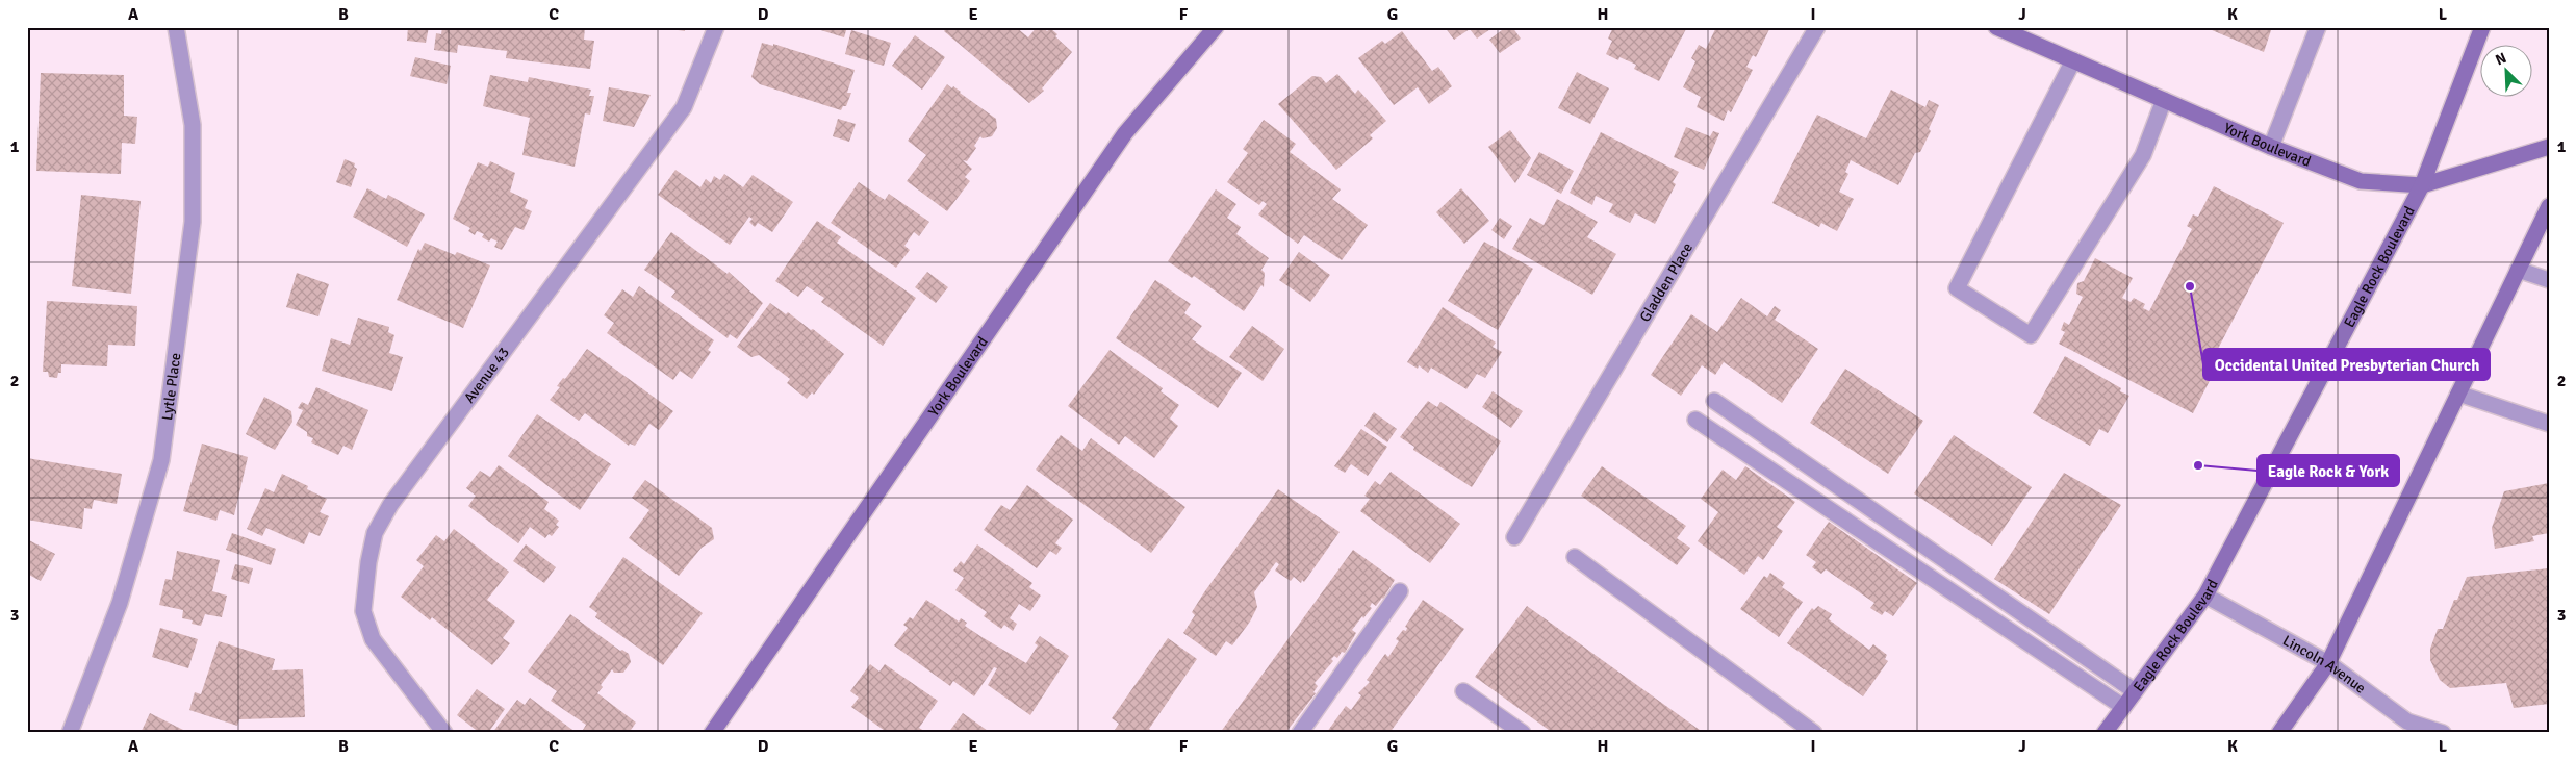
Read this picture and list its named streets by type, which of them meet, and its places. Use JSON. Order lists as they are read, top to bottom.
{
  "streets": {
    "main road": ["York Boulevard", "Eagle Rock Boulevard"],
    "street": [
      "Gladden Place",
      "Avenue 43",
      "Lytle Place",
      "Lincoln Avenue"
    ]
  },
  "crossings": [
    ["York Boulevard", "Eagle Rock Boulevard"],
    ["Eagle Rock Boulevard", "Lincoln Avenue"]
  ],
  "places": ["Occidental United Presbyterian Church", "Eagle Rock & York"],
  "north": "top left",
  "grid": {
    "columns": [
      "A",
      "B",
      "C",
      "D",
      "E",
      "F",
      "G",
      "H",
      "I",
      "J",
      "K",
      "L"
    ],
    "rows": ["1", "2", "3"]
  }
}
